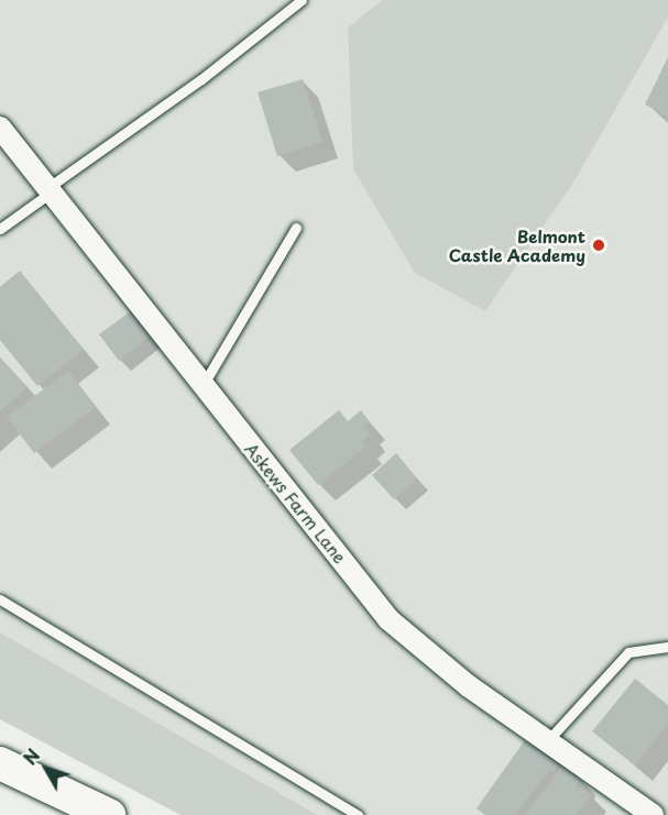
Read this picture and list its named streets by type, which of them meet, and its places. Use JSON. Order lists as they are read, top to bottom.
{
  "streets": {
    "street": ["Askews Farm Lane"]
  },
  "places": ["Belmont Castle Academy"],
  "north": "top left"
}
